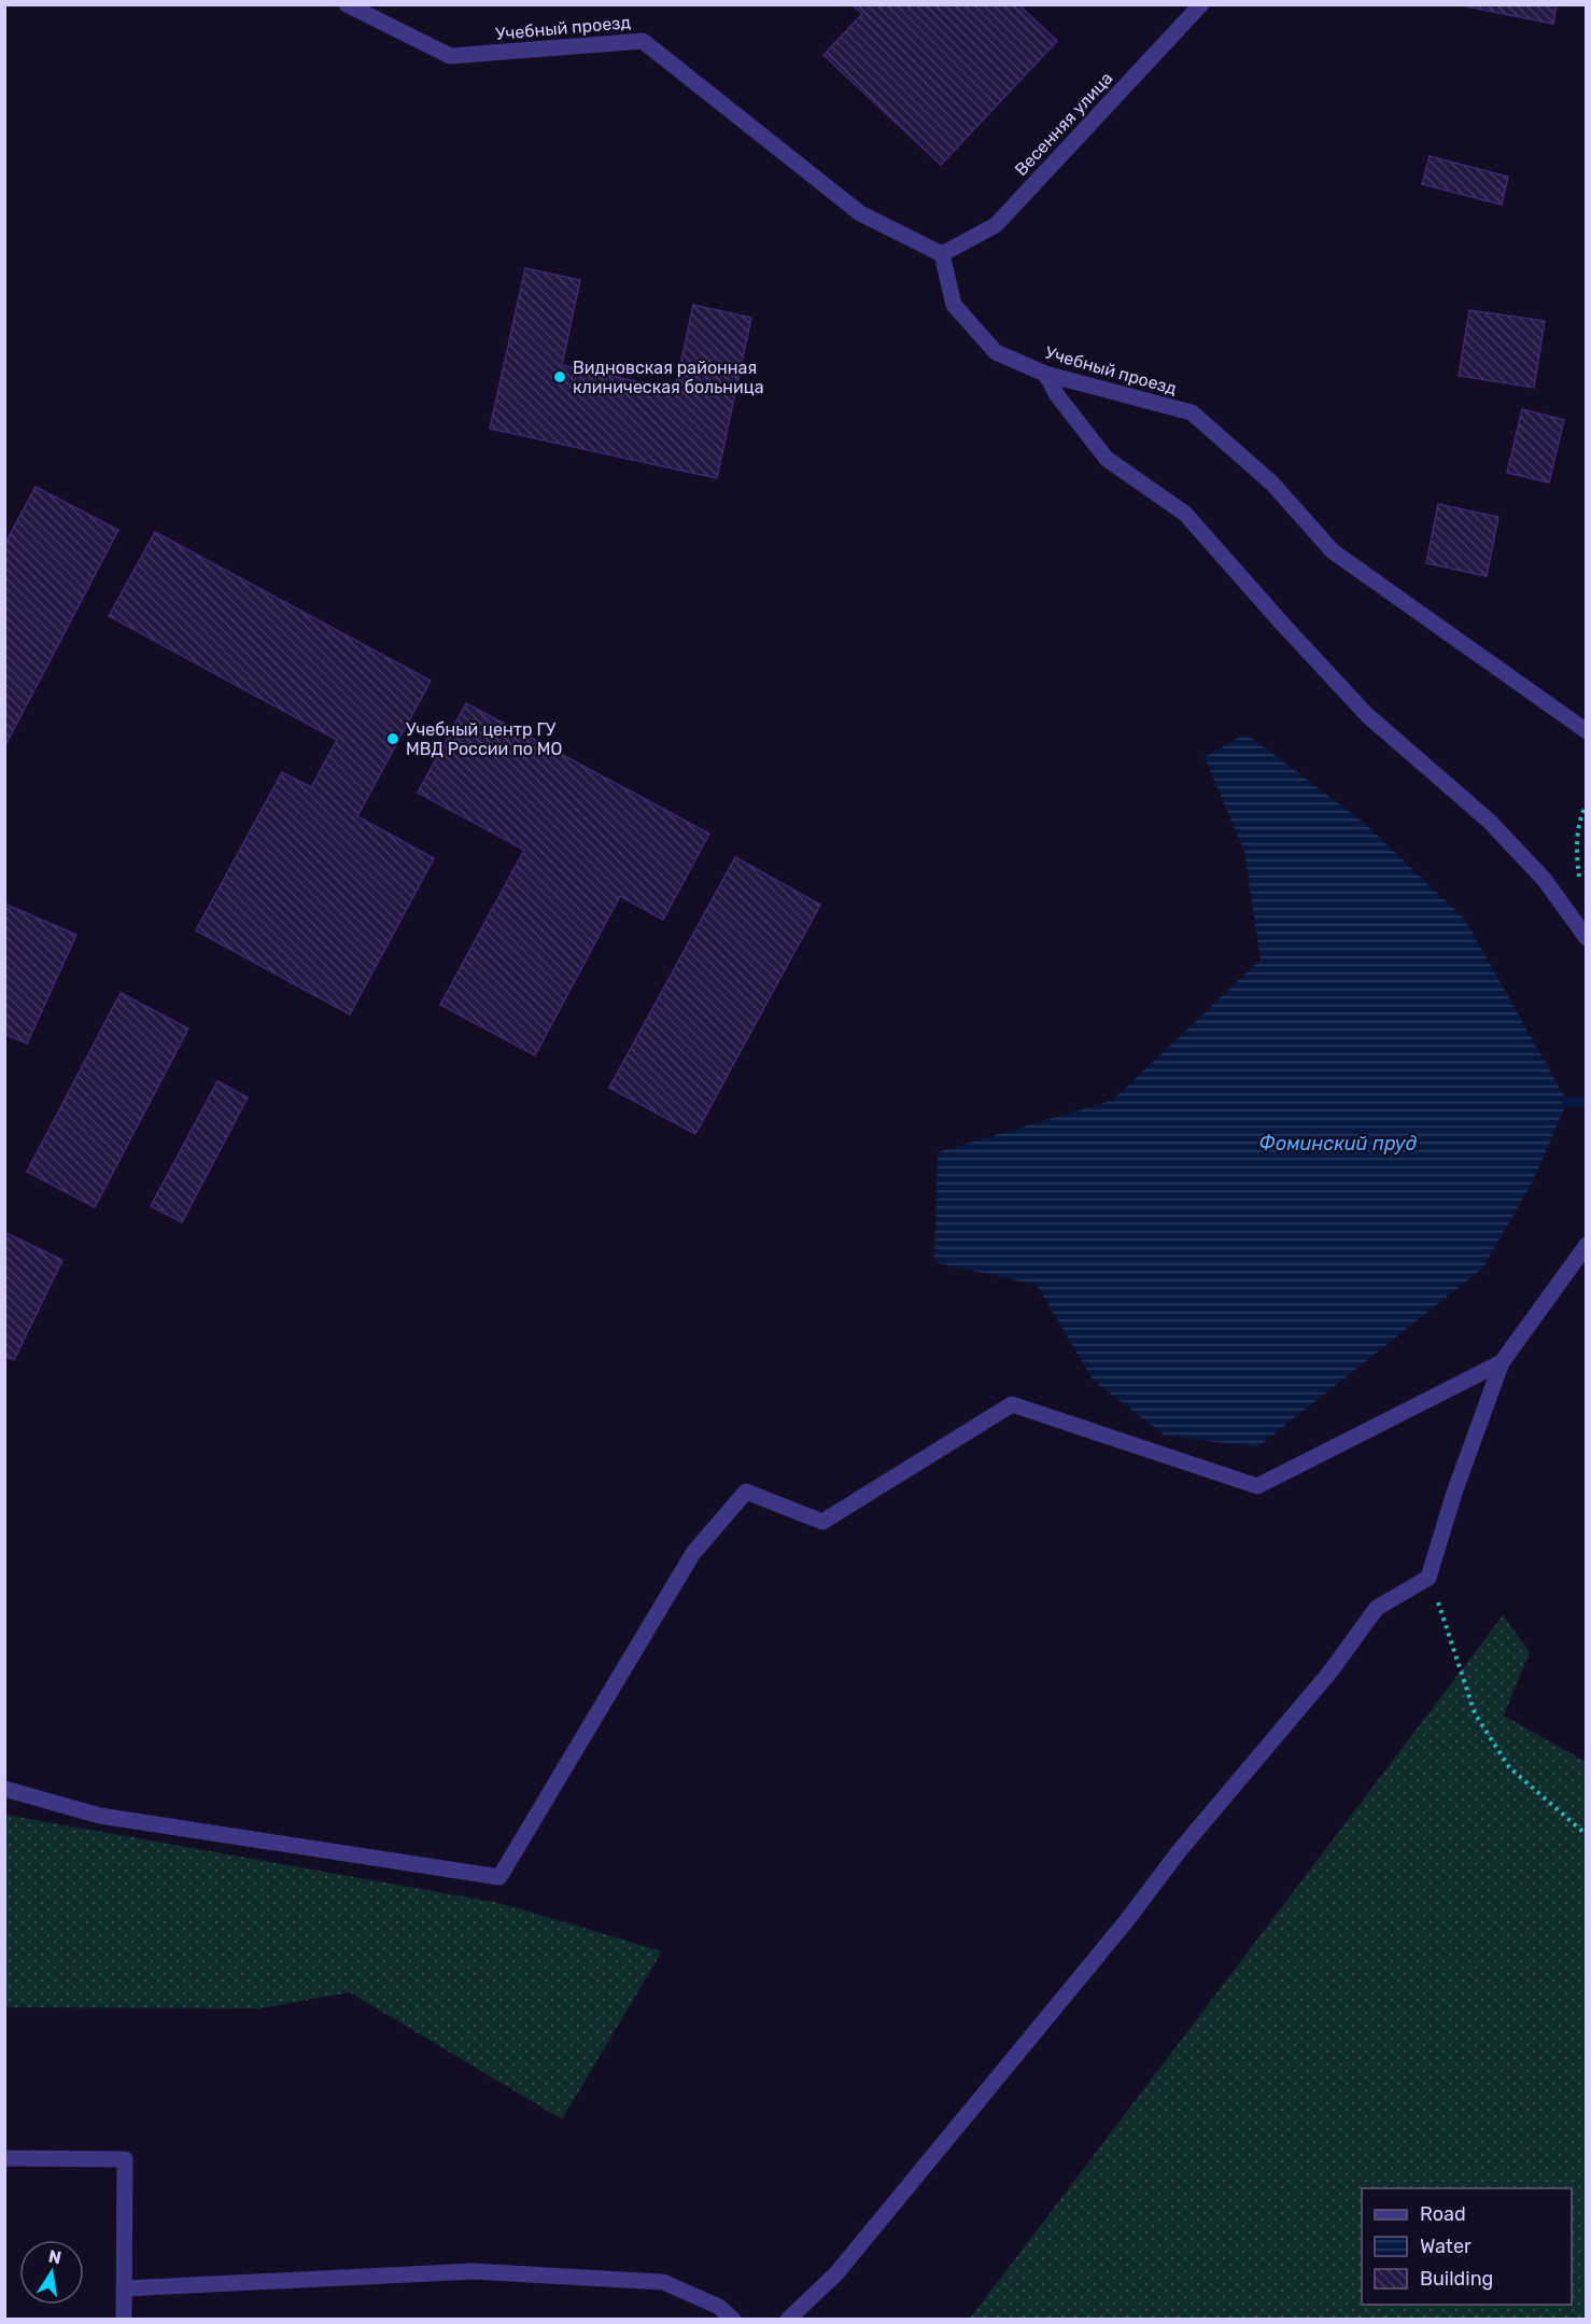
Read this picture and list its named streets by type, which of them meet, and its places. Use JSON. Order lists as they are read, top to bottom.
{
  "streets": {
    "street": ["Учебный проезд", "Весенняя улица"]
  },
  "crossings": [
    ["Учебный проезд", "Весенняя улица"]
  ],
  "water": ["Фоминский пруд"],
  "places": ["Видновская районная клиническая больница", "Учебный центр ГУ МВД России по МО"],
  "legend": ["Road", "Water", "Building"],
  "north": "top"
}
